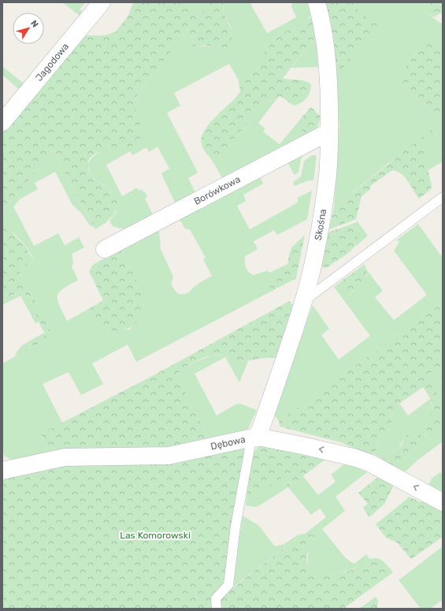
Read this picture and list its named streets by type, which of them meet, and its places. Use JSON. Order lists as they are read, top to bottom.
{
  "streets": {
    "street": [
      "Jagodowa",
      "Borówkowa",
      "Skośna",
      "Dębowa"
    ]
  },
  "crossings": [
    ["Borówkowa", "Skośna"],
    ["Skośna", "Dębowa"]
  ],
  "one_way": ["Dębowa"],
  "parks": ["Las Komorowski"],
  "north": "top right"
}
